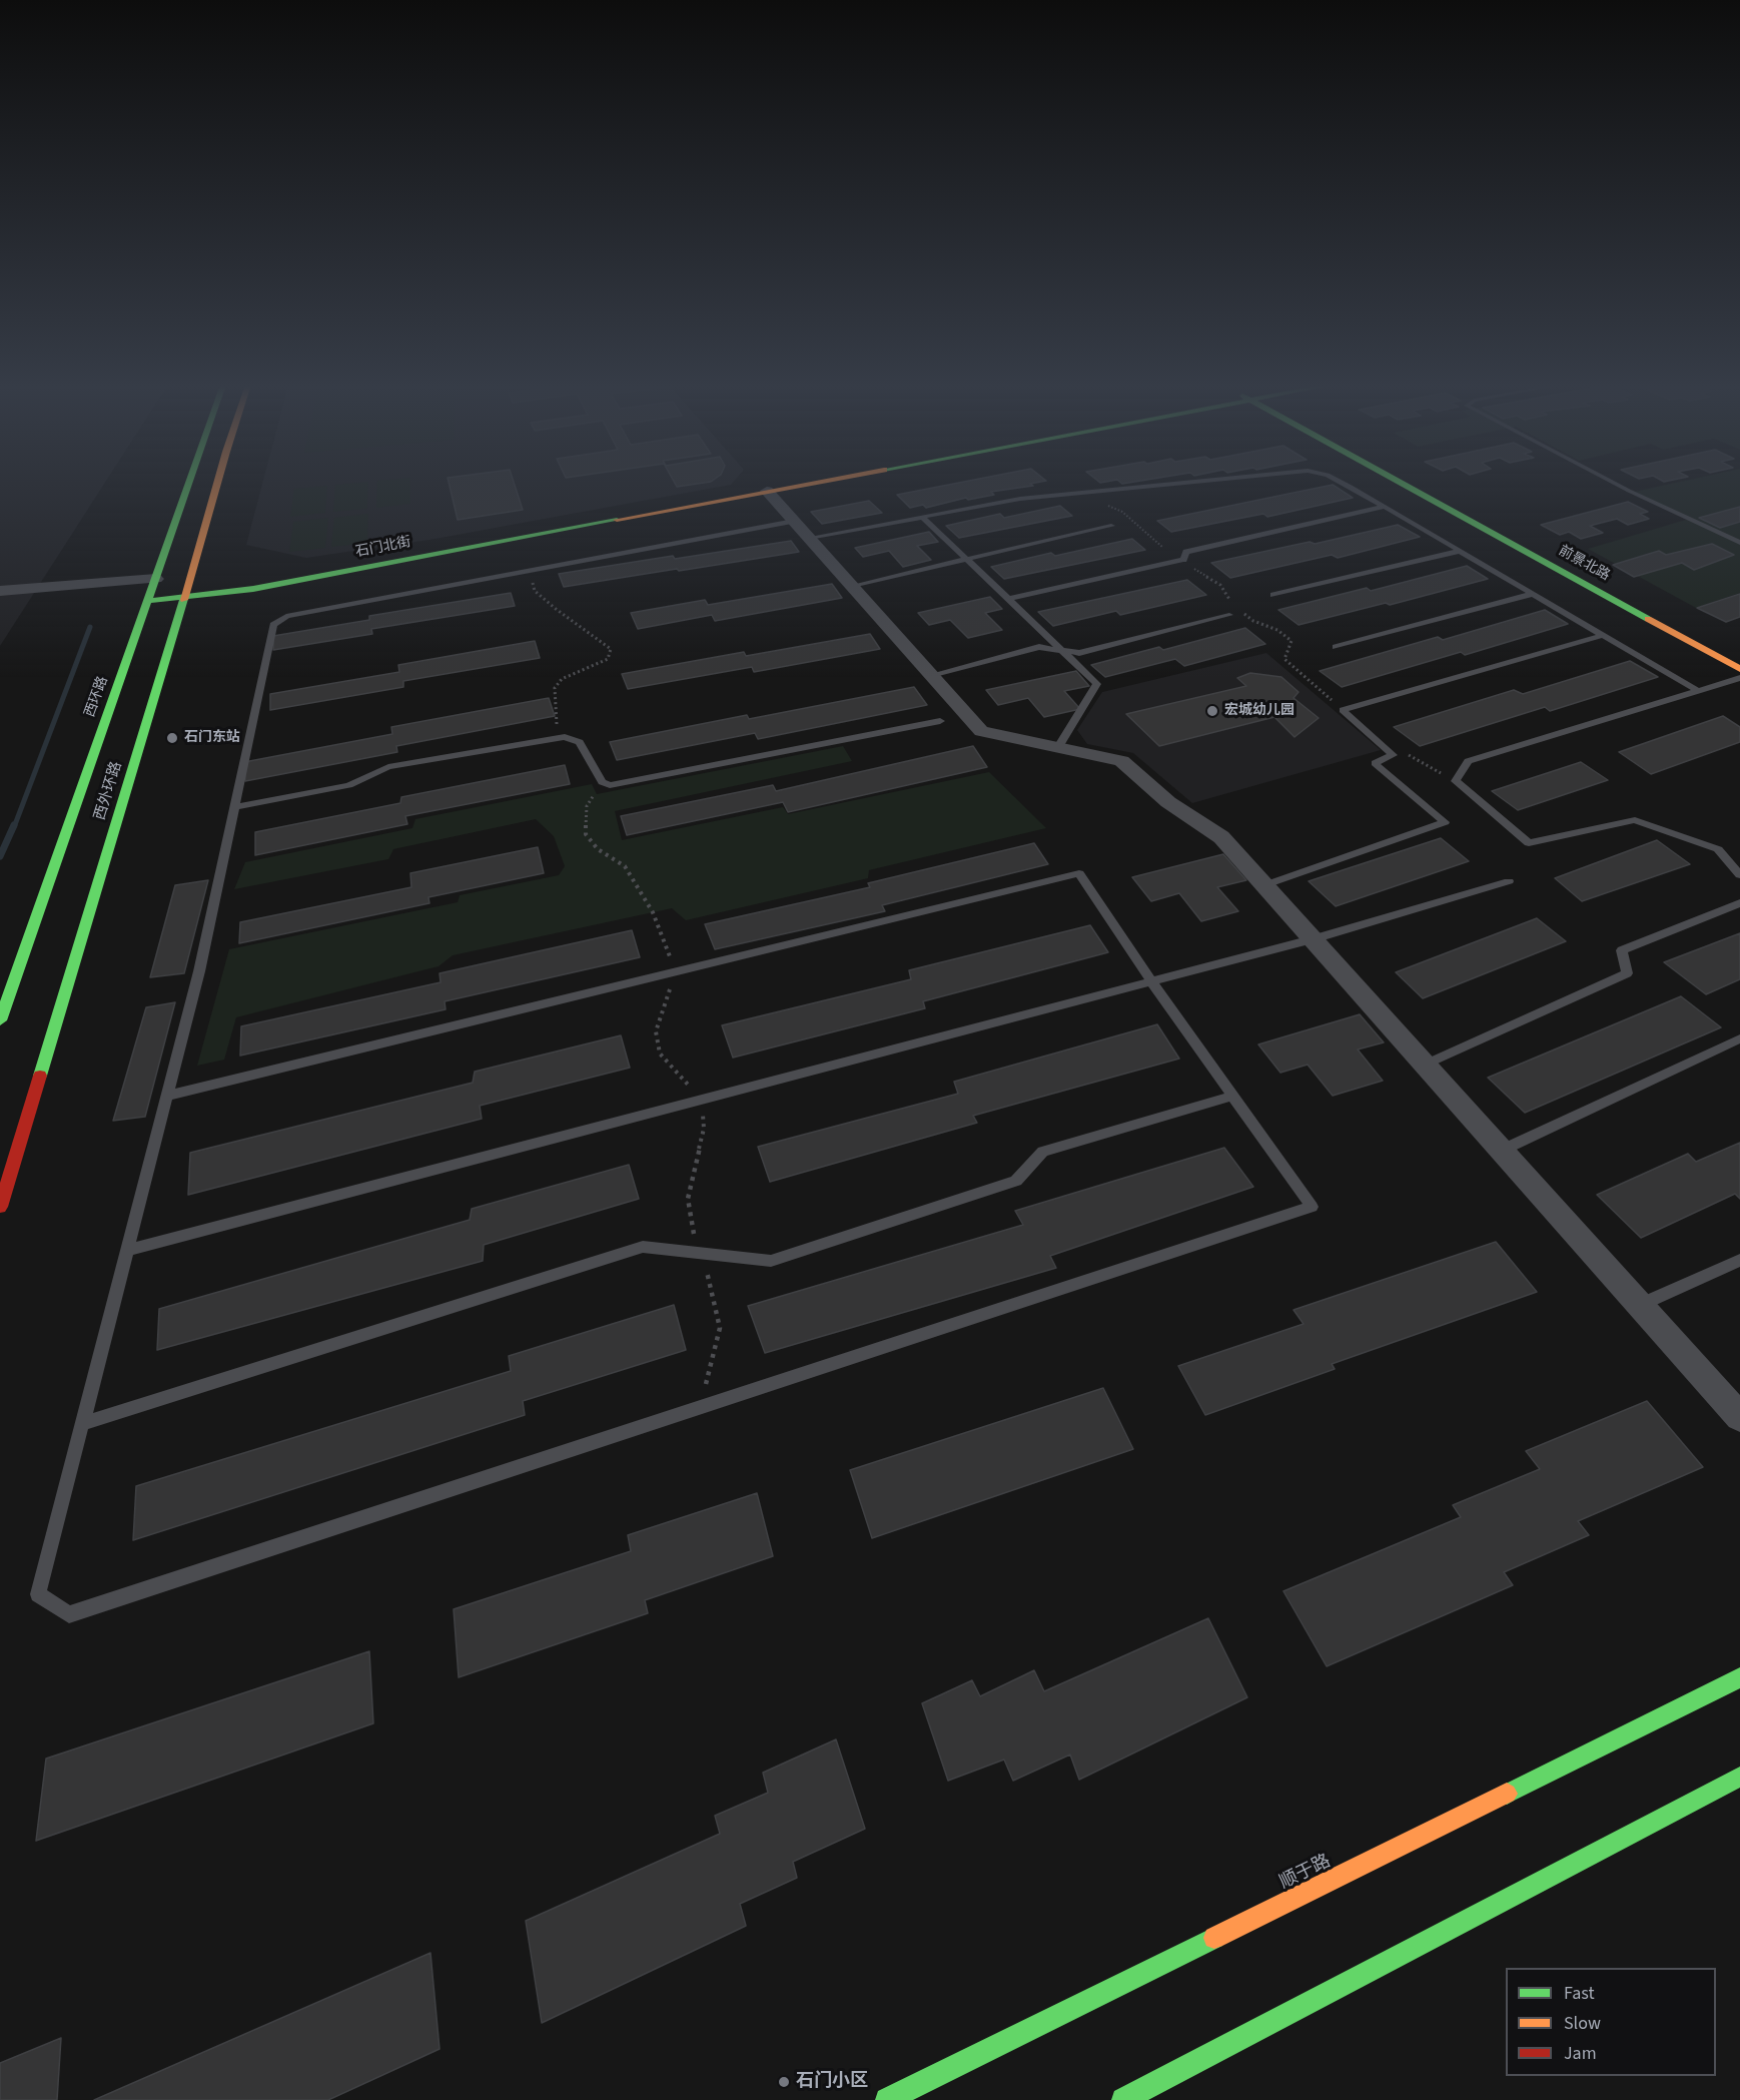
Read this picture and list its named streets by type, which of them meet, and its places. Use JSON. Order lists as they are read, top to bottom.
{
  "streets": {
    "main road": [
      "石门北街",
      "前景北路",
      "西环路",
      "西外环路",
      "顺于路"
    ]
  },
  "crossings": [
    ["石门北街", "西环路"],
    ["石门北街", "西外环路"]
  ],
  "places": ["宏城幼儿园", "石门东站", "石门小区"],
  "legend": ["Fast", "Slow", "Jam"]
}
